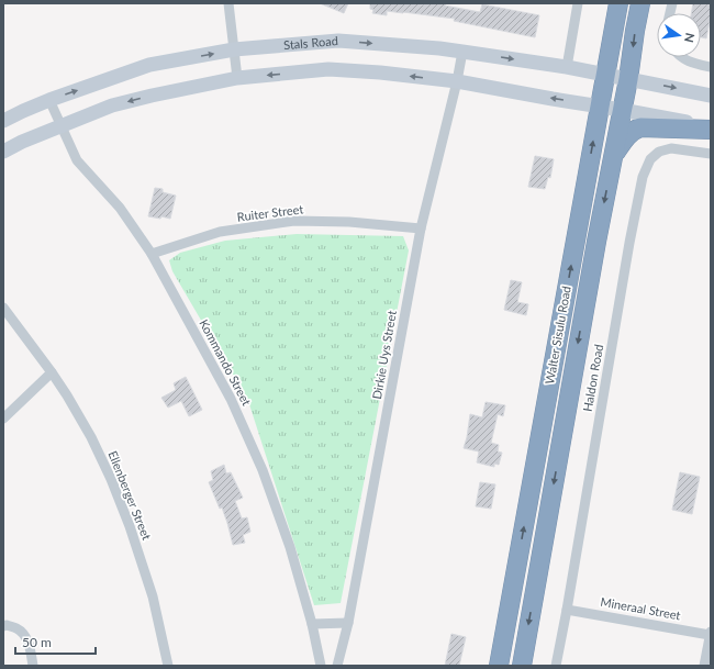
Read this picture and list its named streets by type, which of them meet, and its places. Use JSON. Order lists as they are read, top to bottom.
{
  "streets": {
    "highway": ["Walter Sisulu Road"],
    "street": [
      "Stals Road",
      "Ruiter Street",
      "Dirkie Uys Street",
      "Kommando Street",
      "Haldon Road",
      "Ellenberger Street",
      "Mineraal Street"
    ]
  },
  "crossings": [
    ["Stals Road", "Walter Sisulu Road"],
    ["Stals Road", "Dirkie Uys Street"],
    ["Stals Road", "Kommando Street"],
    ["Ruiter Street", "Dirkie Uys Street"],
    ["Ruiter Street", "Kommando Street"],
    ["Haldon Road", "Mineraal Street"]
  ],
  "scale_bar": "50 m",
  "north": "right"
}
